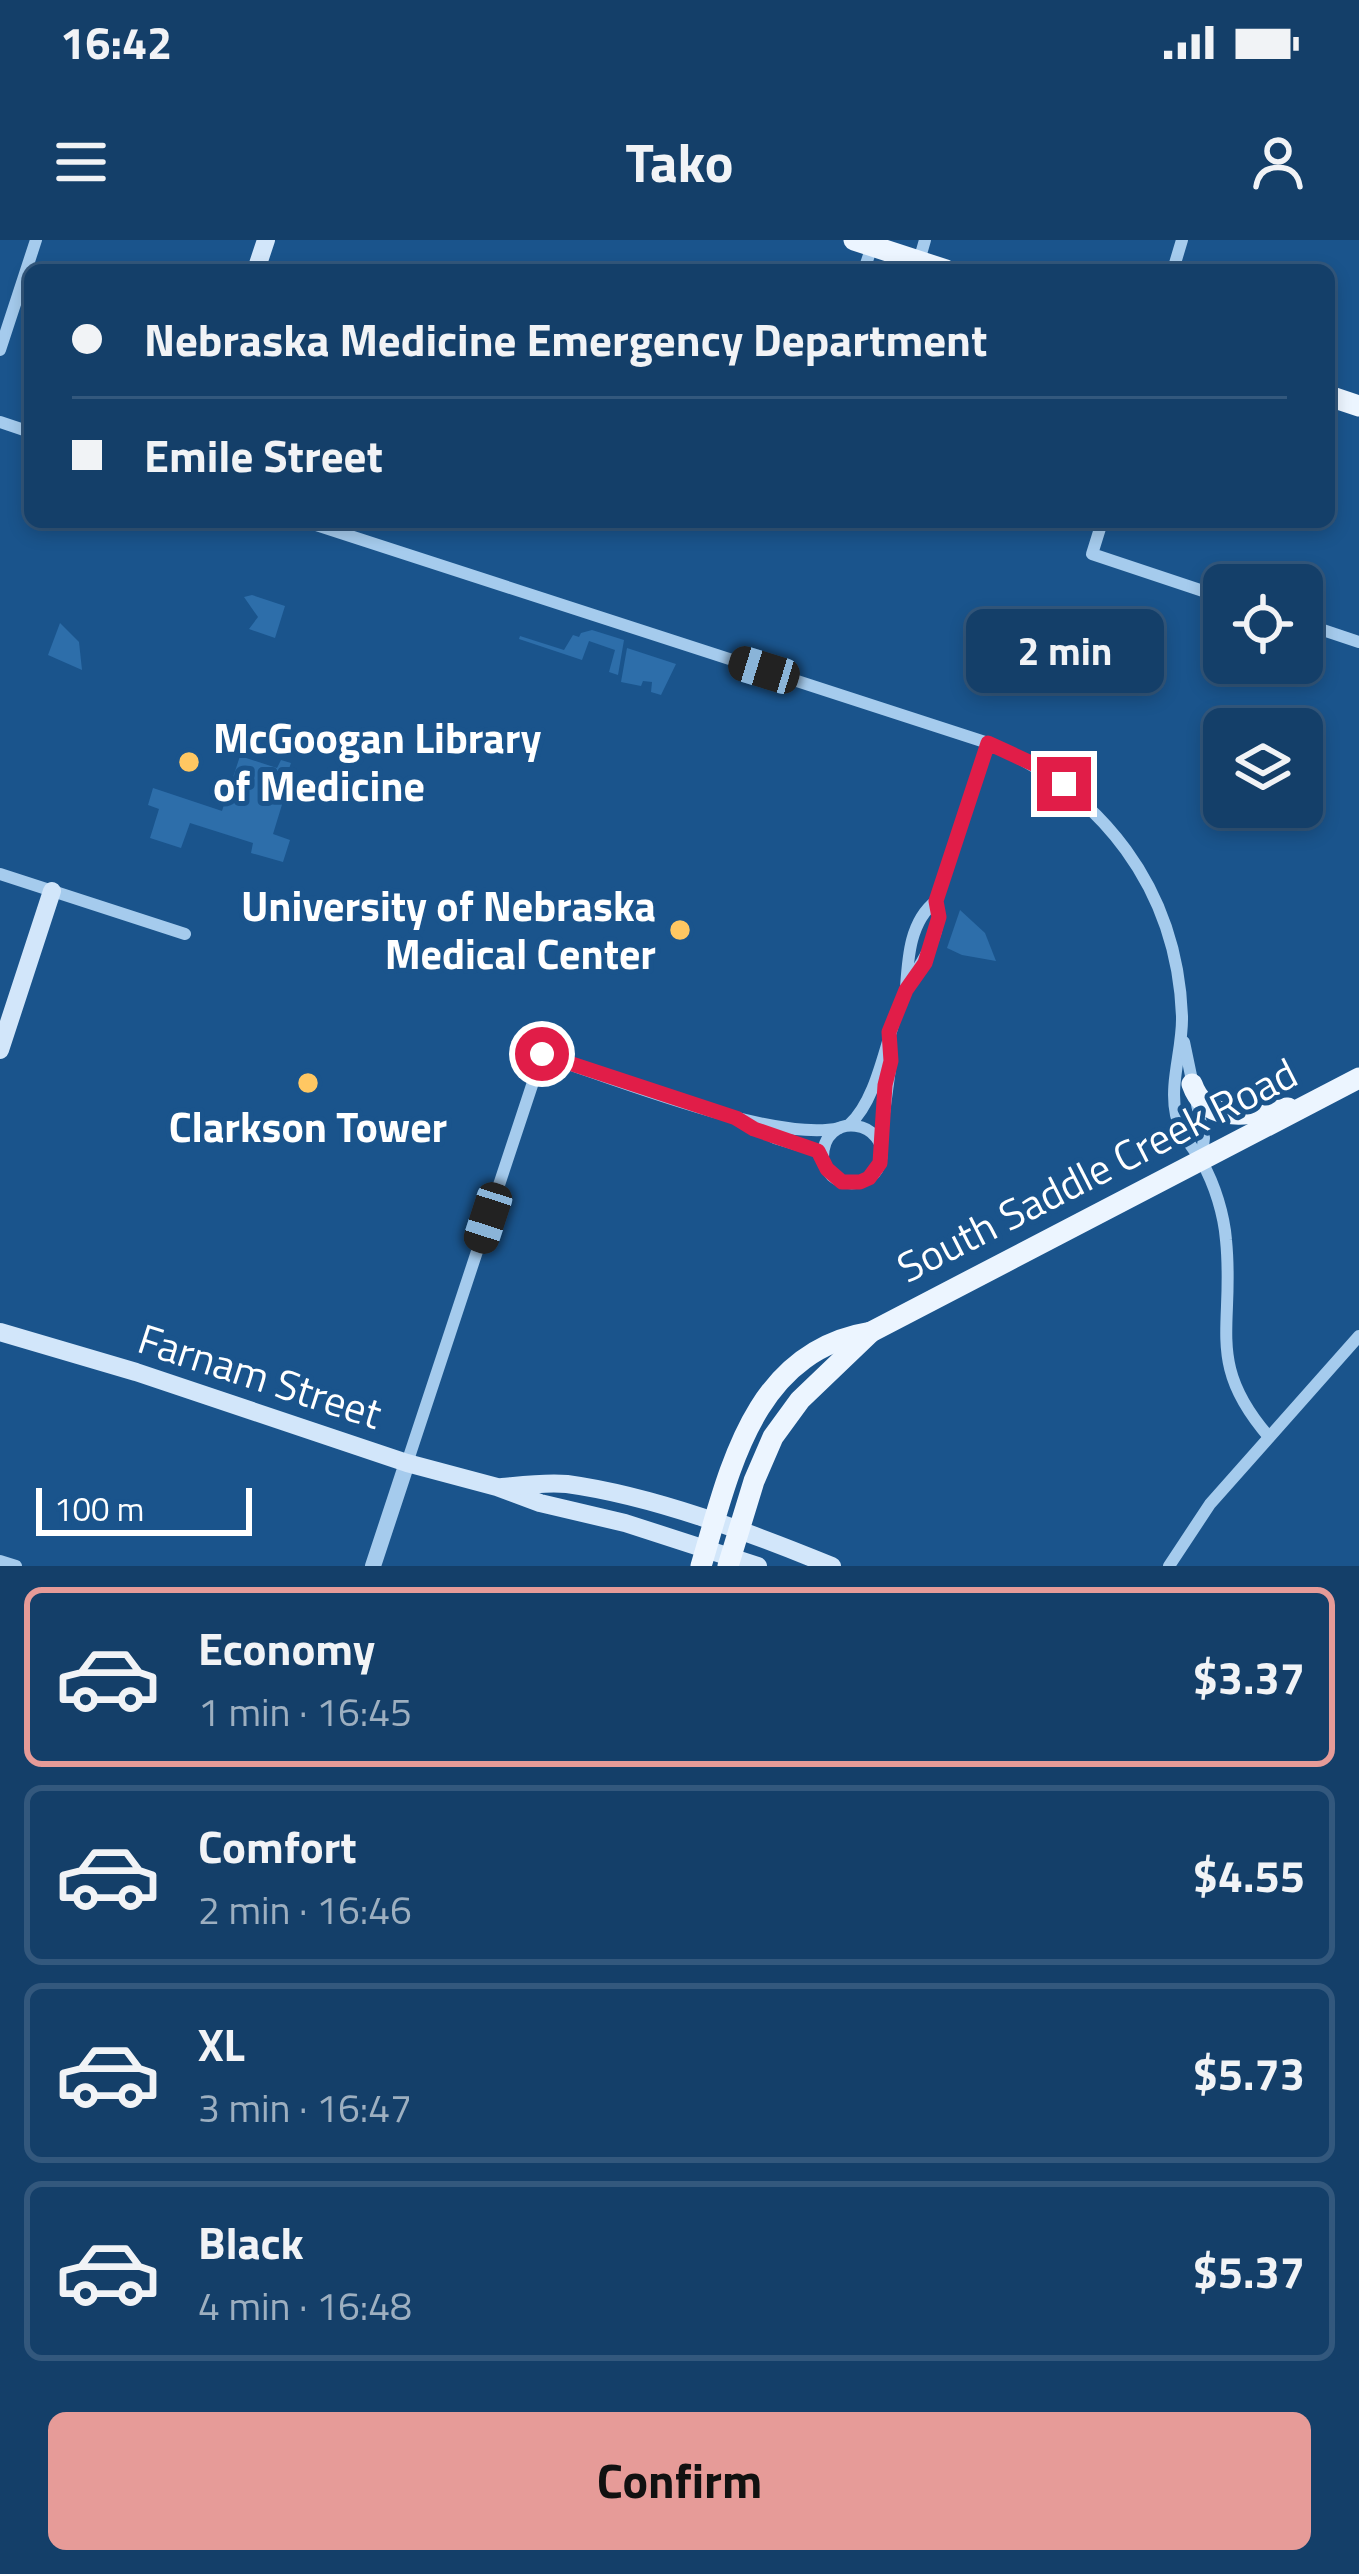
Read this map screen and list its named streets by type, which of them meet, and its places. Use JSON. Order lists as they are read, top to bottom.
{
  "streets": {
    "main road": ["South Saddle Creek Road", "Farnam Street"]
  },
  "crossings": [
    ["South Saddle Creek Road", "Farnam Street"]
  ],
  "places": ["McGoogan Library of Medicine", "University of Nebraska Medical Center", "Clarkson Tower"],
  "scale_bar": "100 m",
  "page": {
    "status": "16:42",
    "header": "Tako",
    "banner": ["Nebraska Medicine Emergency Department", "Emile Street"],
    "bubble": "2 min",
    "scale": "100 m",
    "list": [
      {
        "name": "Economy",
        "note": "1 min · 16:45",
        "value": "$3.37"
      },
      {
        "name": "Comfort",
        "note": "2 min · 16:46",
        "value": "$4.55"
      },
      {
        "name": "XL",
        "note": "3 min · 16:47",
        "value": "$5.73"
      },
      {
        "name": "Black",
        "note": "4 min · 16:48",
        "value": "$5.37"
      }
    ],
    "buttons": "Confirm"
  }
}
